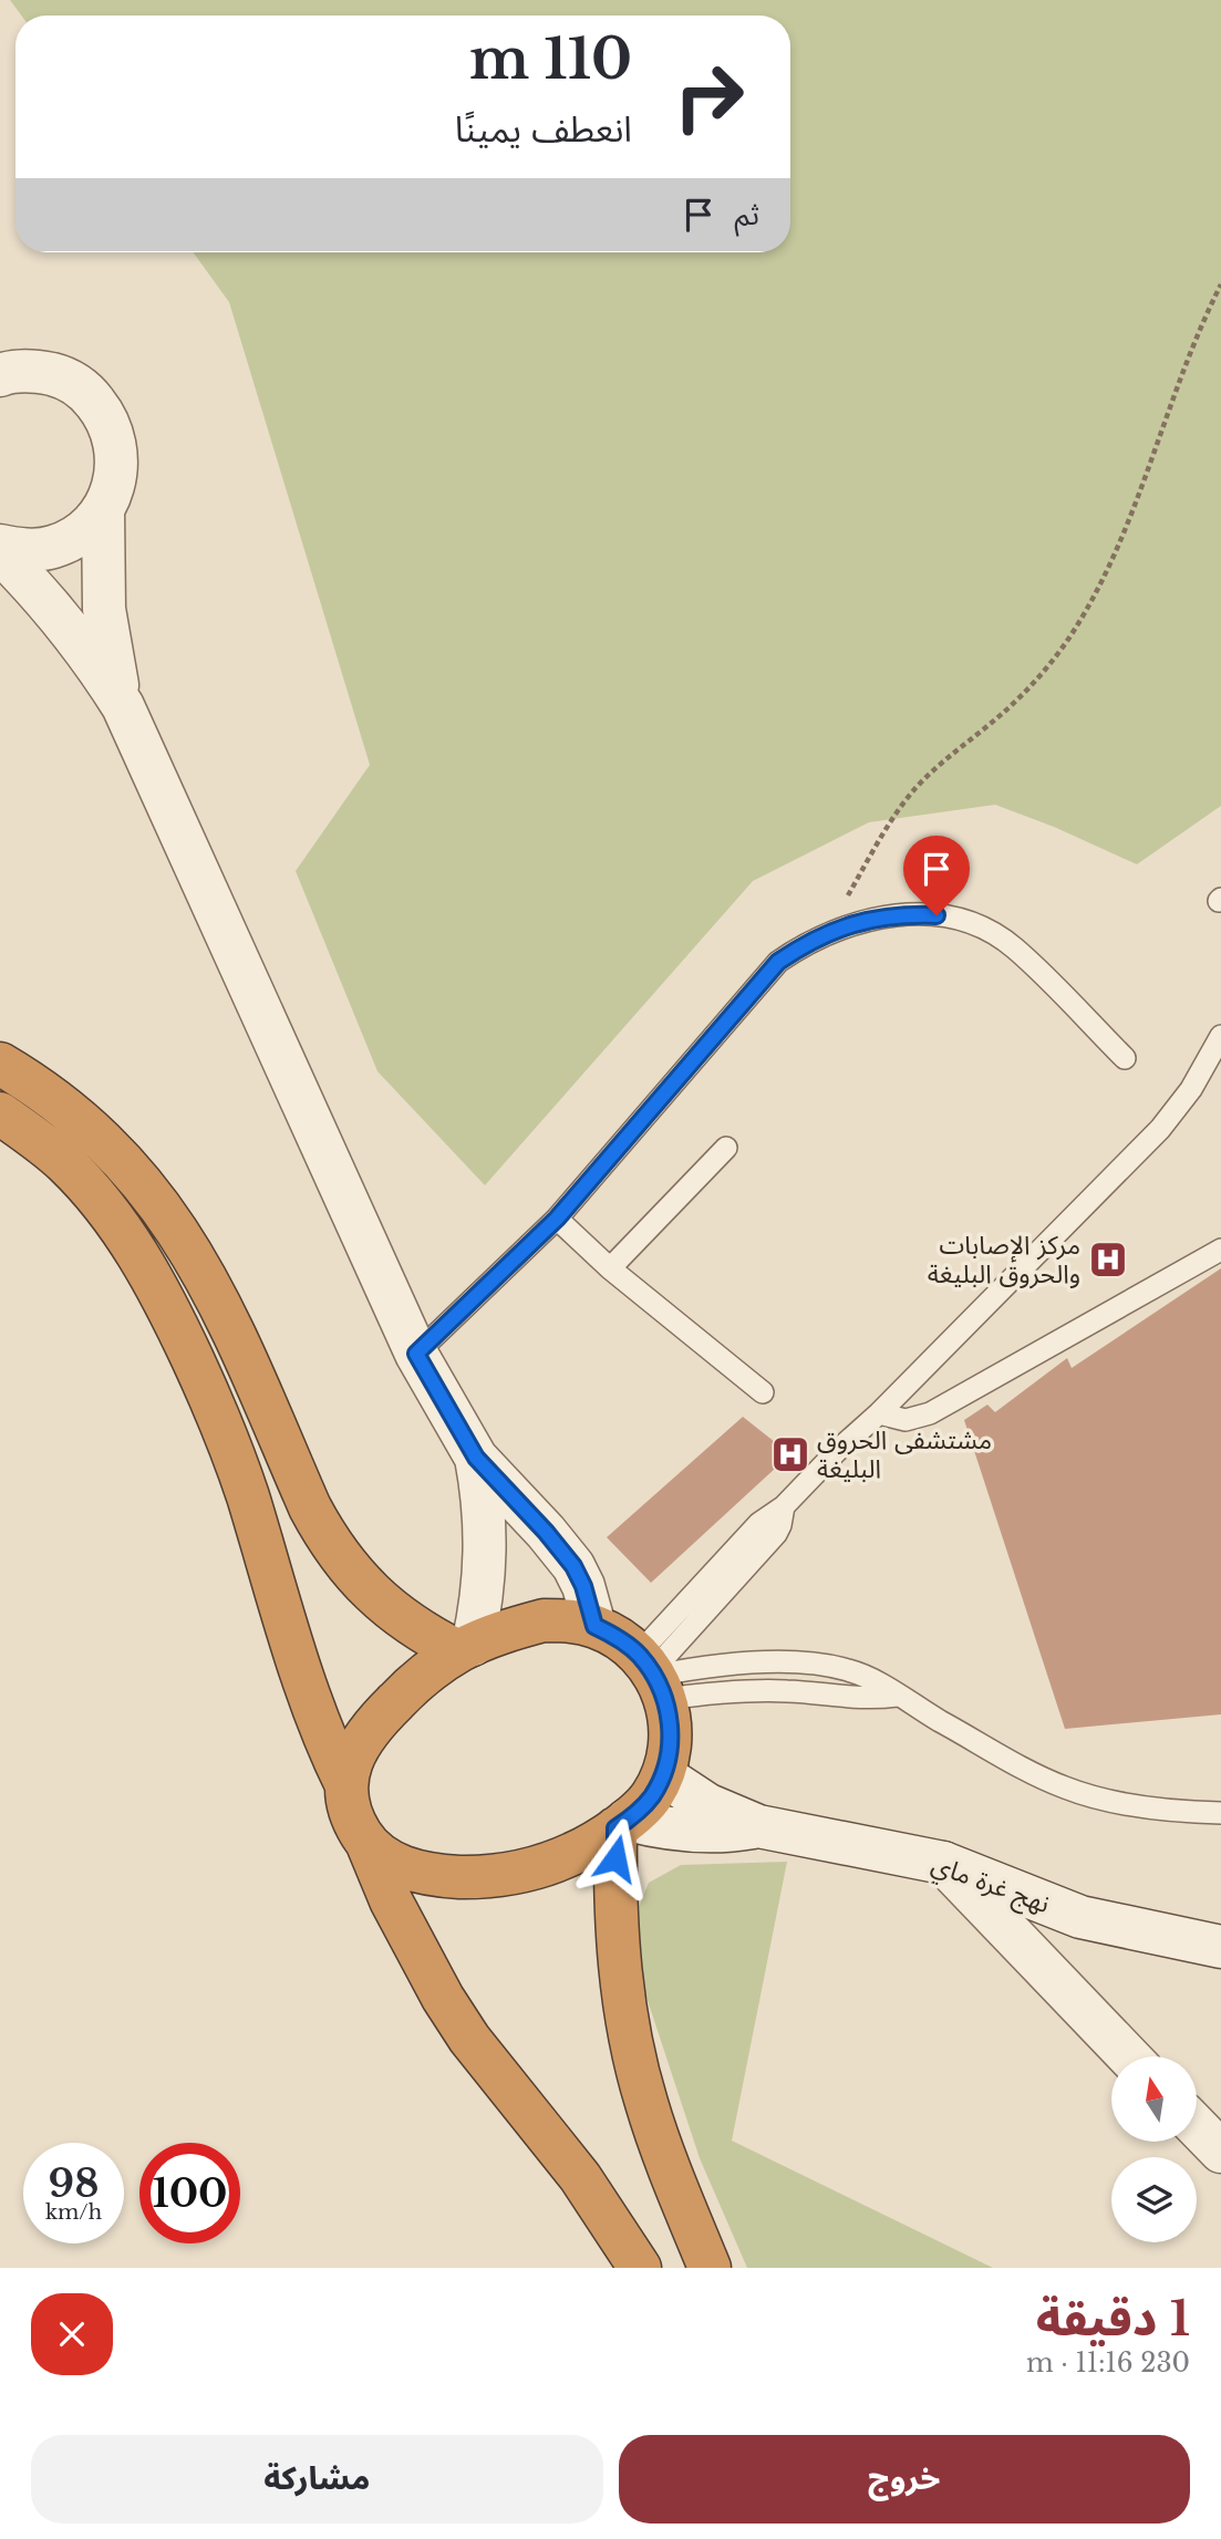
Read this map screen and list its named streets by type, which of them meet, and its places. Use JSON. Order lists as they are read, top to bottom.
{
  "streets": {
    "street": ["نهج غرة ماي"]
  },
  "places": {
    "hospital": ["مركز الإصابات والحروق البليغة", "مشتشفى الحروق البليغة"]
  },
  "north": "top",
  "page": {
    "turn": ["110 m", "انعطف يمينًا"],
    "then": "ثم",
    "speed": "98 km/h",
    "limit": "100",
    "heading": ["1 دقيقة", "230 m · 11:16"],
    "buttons": ["خروج", "مشاركة"]
  }
}
